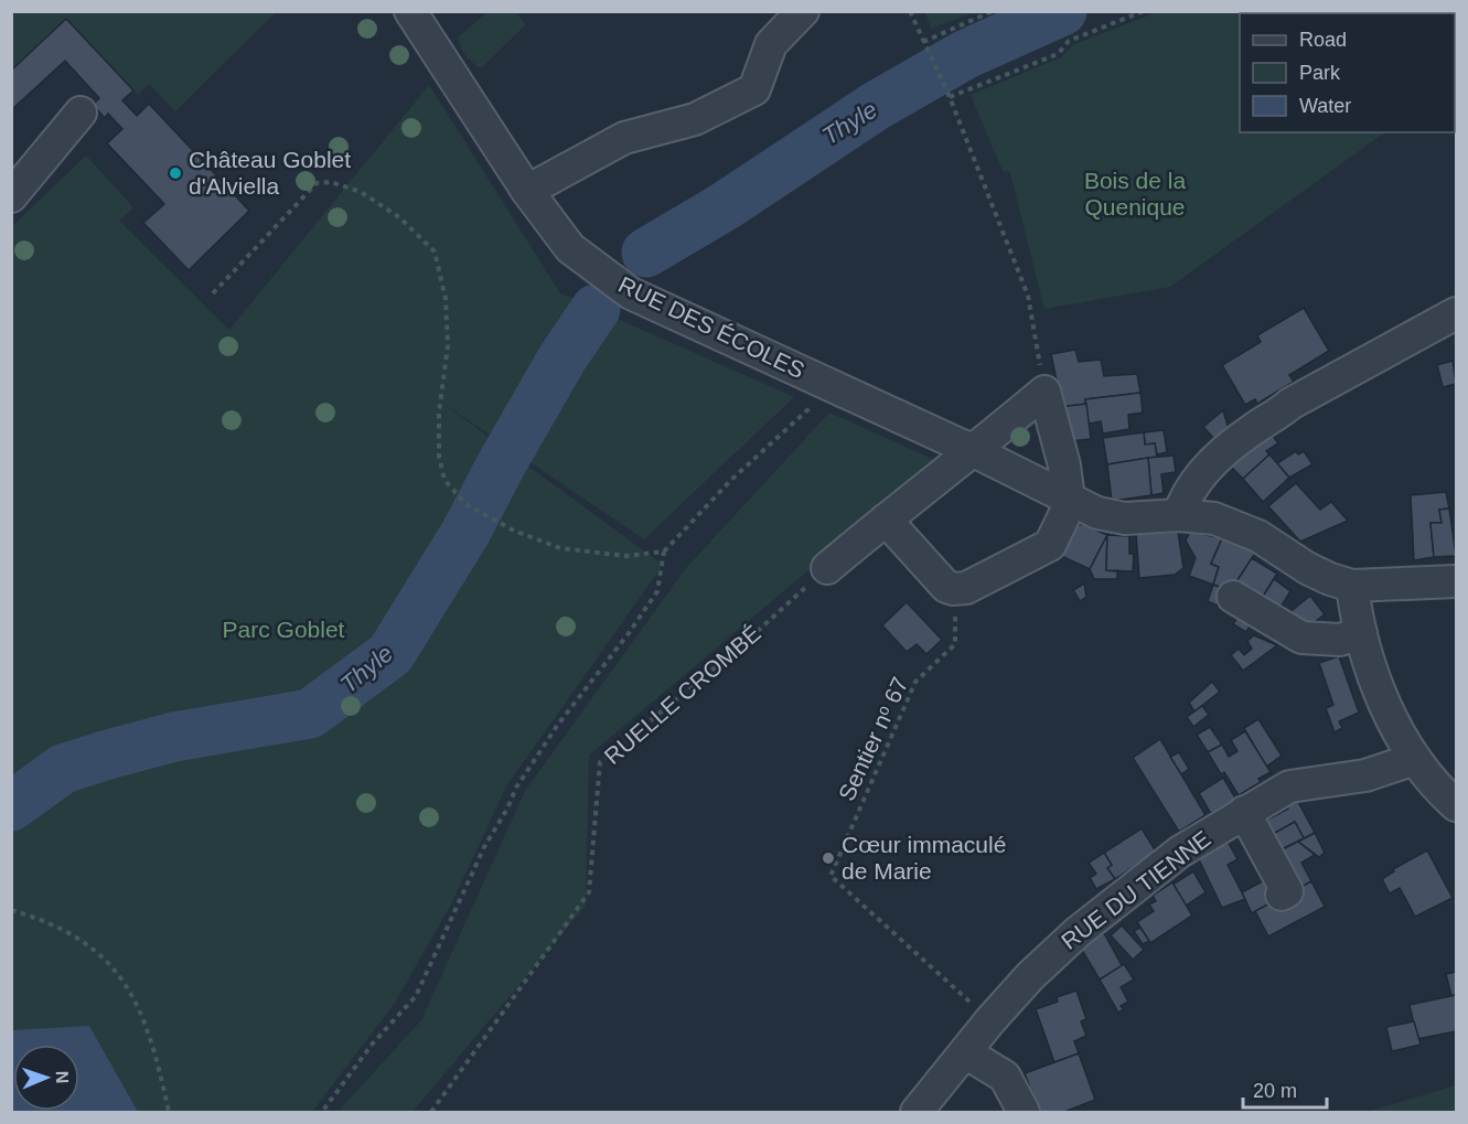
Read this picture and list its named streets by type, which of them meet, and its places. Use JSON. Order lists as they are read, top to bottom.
{
  "streets": {
    "street": ["RUE DES ÉCOLES", "RUE DU TIENNE"],
    "path": ["RUELLE CROMBÉ", "Sentier nᵒ 67"]
  },
  "water": ["Thyle"],
  "parks": ["Bois de la Quenique", "Parc Goblet"],
  "places": ["Château Goblet d'Alviella", "Cœur immaculé de Marie"],
  "legend": ["Road", "Park", "Water"],
  "scale_bar": "20 m",
  "north": "right"
}
